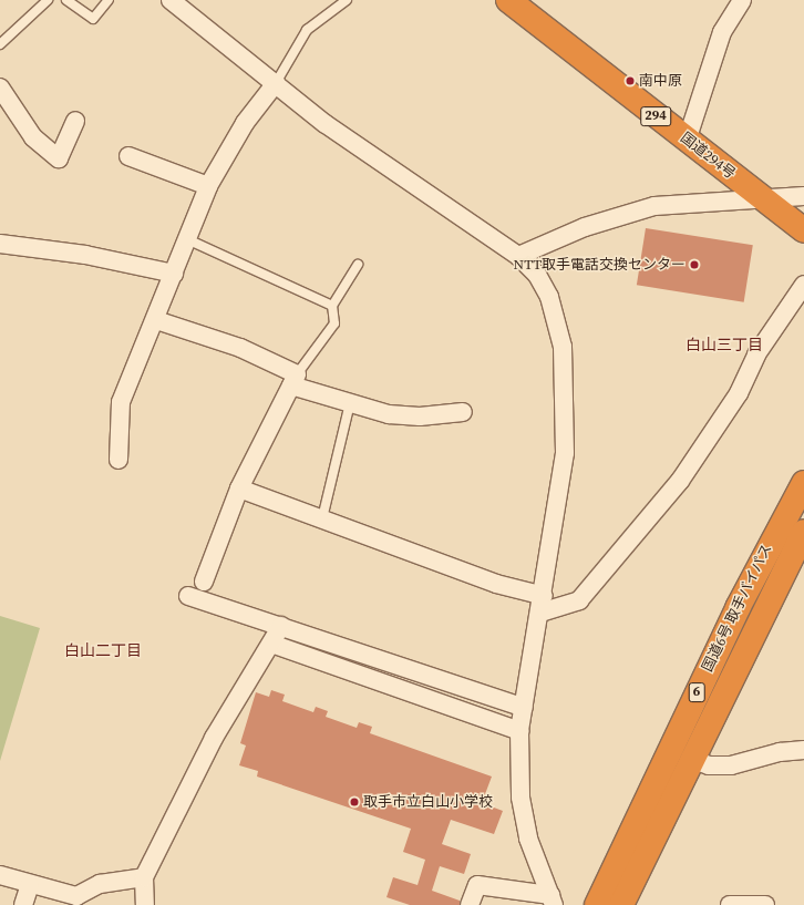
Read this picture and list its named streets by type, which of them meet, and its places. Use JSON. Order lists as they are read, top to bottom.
{
  "streets": {
    "highway": [
      "294",
      "国道294号",
      "国道6号 取手バイパス",
      "6"
    ]
  },
  "districts": ["白山三丁目", "白山二丁目"],
  "places": ["南中原", "NTT取手電話交換センター", "取手市立白山小学校"]
}
